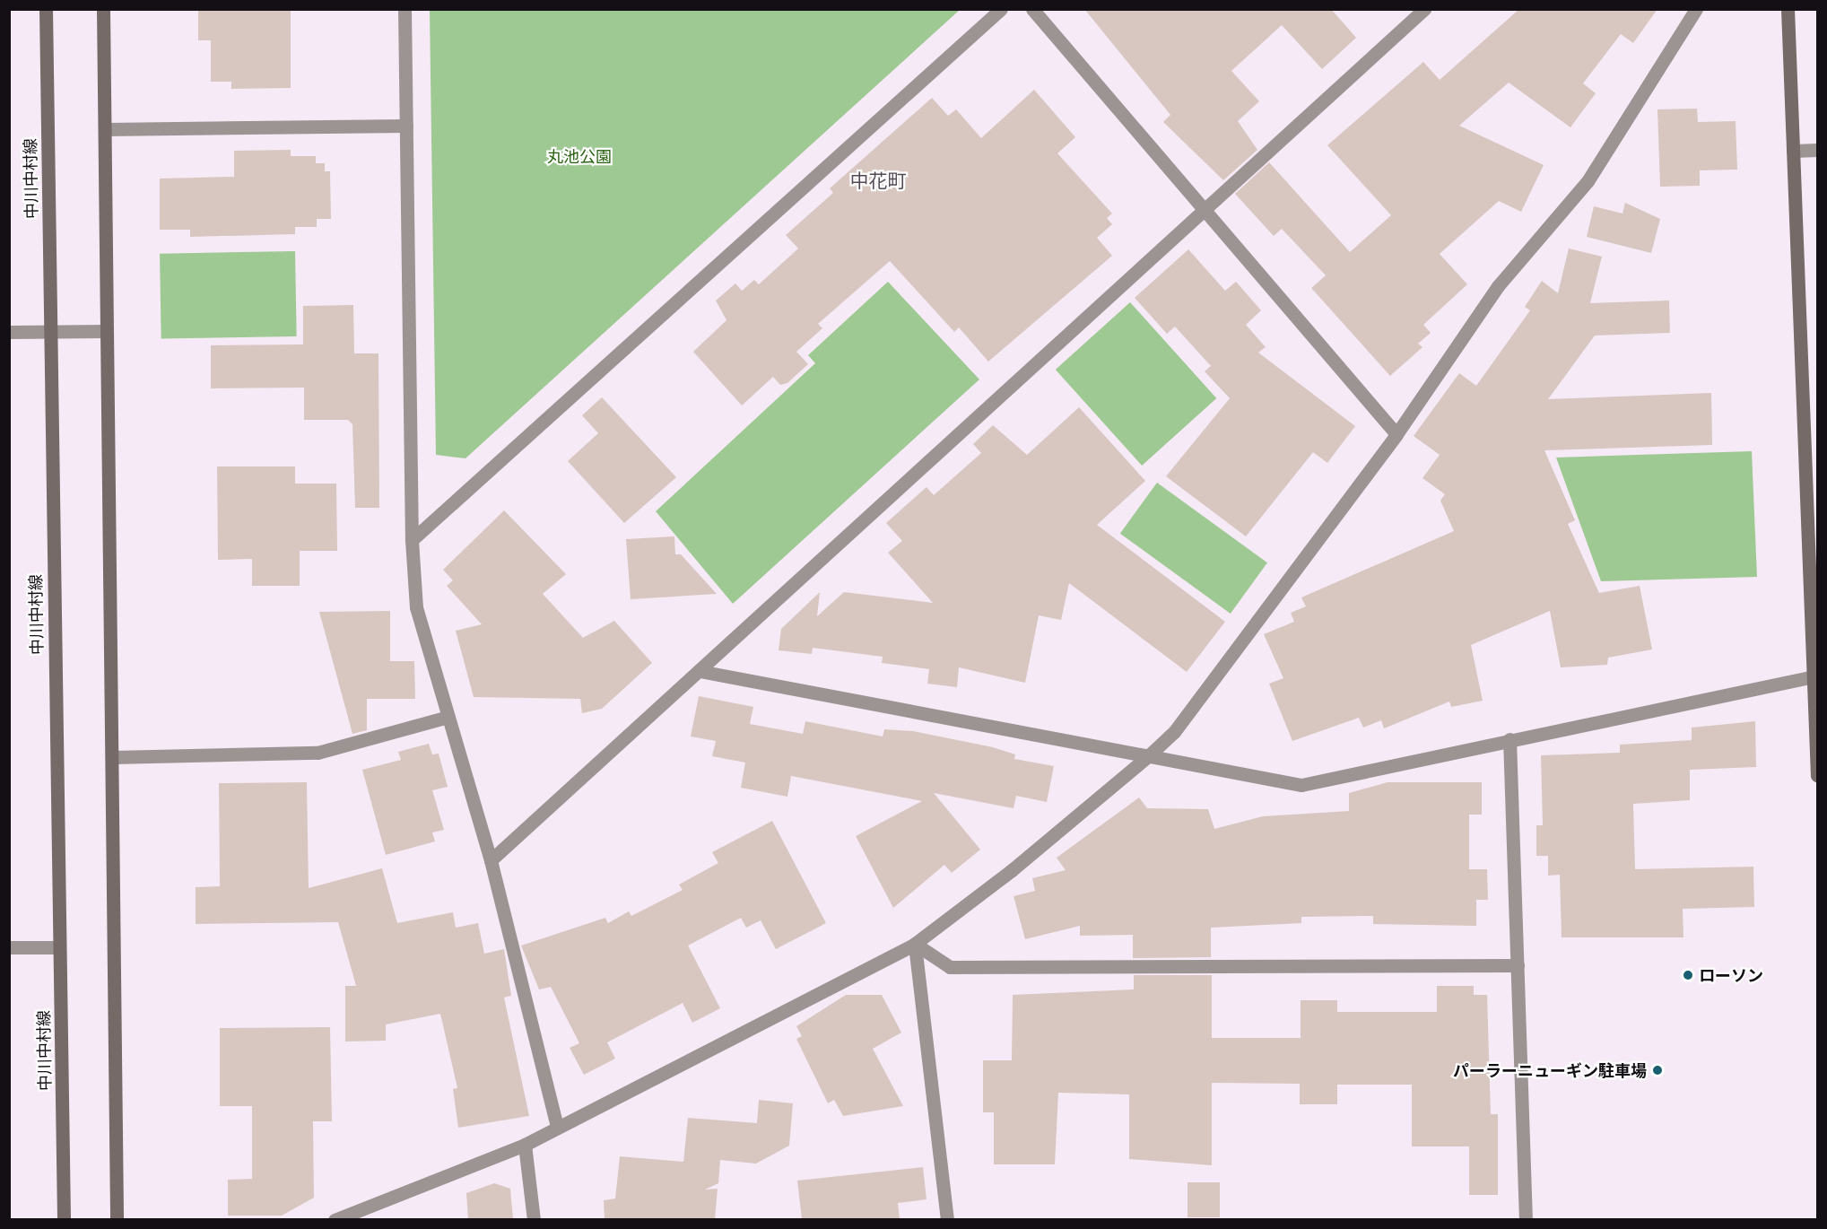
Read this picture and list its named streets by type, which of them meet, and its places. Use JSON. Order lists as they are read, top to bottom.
{
  "streets": {
    "main road": ["中川中村線"]
  },
  "districts": ["中花町"],
  "parks": ["丸池公園"],
  "places": ["ローソン", "パーラーニューギン駐車場"]
}
